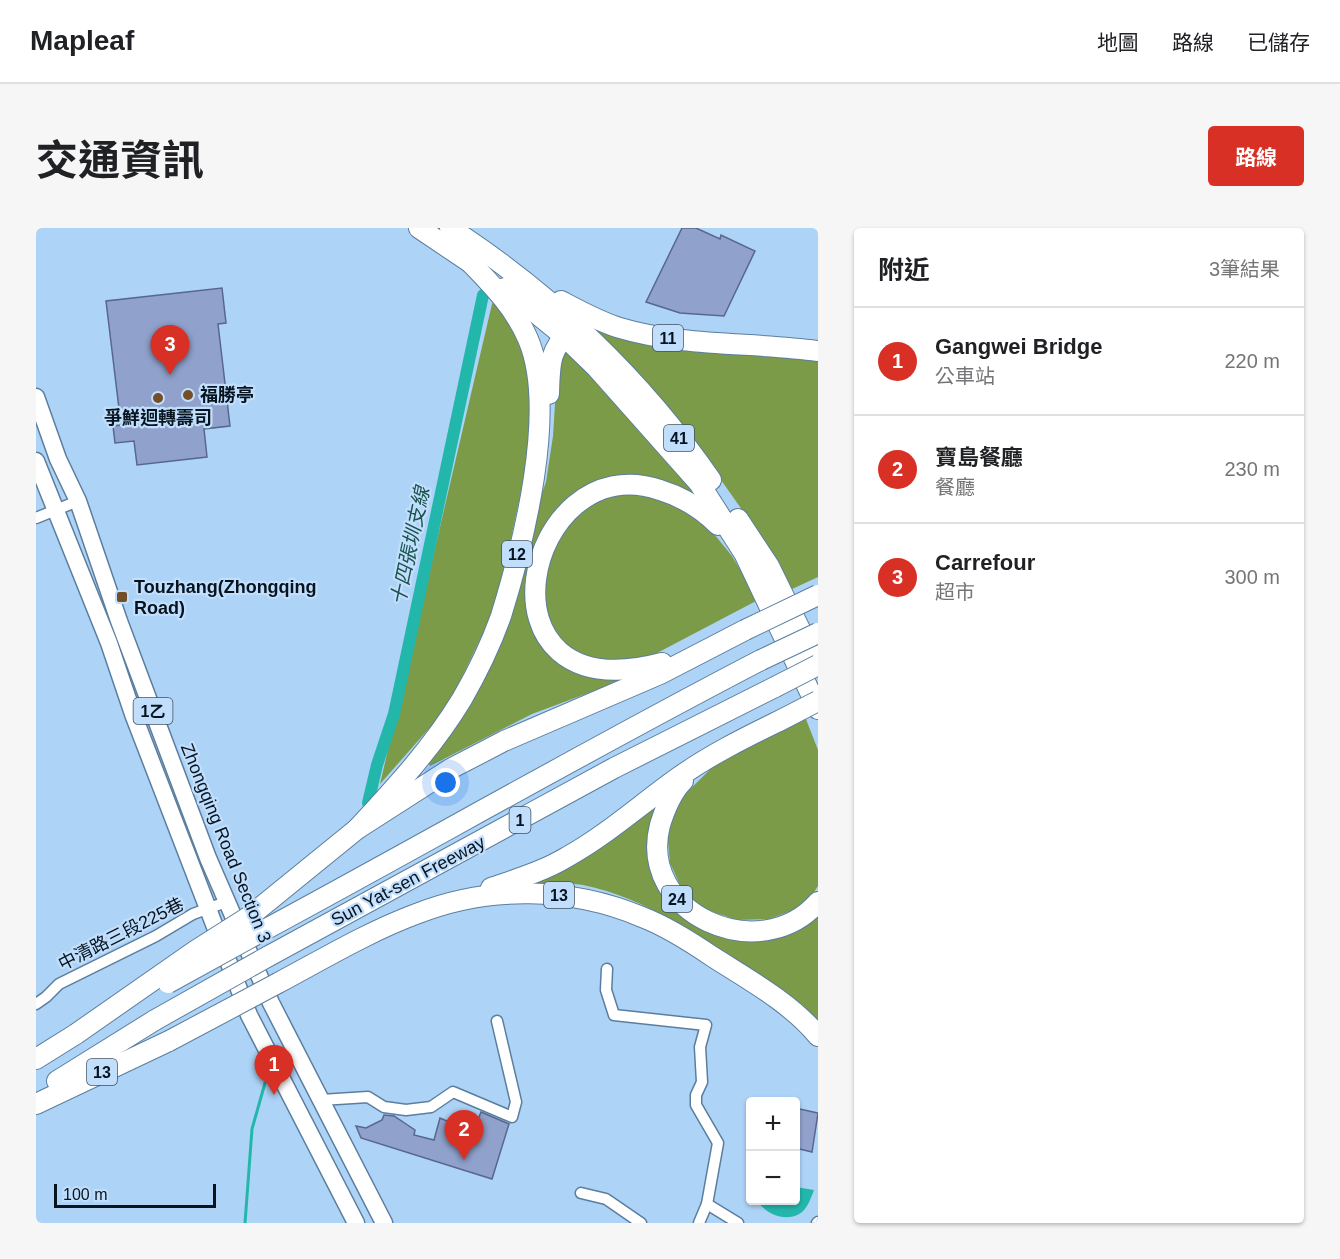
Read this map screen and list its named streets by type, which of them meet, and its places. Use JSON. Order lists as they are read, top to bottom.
{
  "streets": {
    "highway": [
      "11",
      "41",
      "12",
      "1",
      "Sun Yat-sen Freeway",
      "13",
      "24"
    ],
    "main road": ["1乙", "Zhongqing Road Section 3"],
    "street": ["中清路三段225巷"]
  },
  "crossings": [
    ["41", "Sun Yat-sen Freeway"],
    ["1乙", "中清路三段225巷"],
    ["Zhongqing Road Section 3", "中清路三段225巷"]
  ],
  "water": ["十四張圳支線"],
  "places": {
    "other": ["福勝亭", "爭鮮迴轉壽司"],
    "transit": ["Touzhang(Zhongqing Road)"]
  },
  "scale_bar": "100 m",
  "page": {
    "header": "Mapleaf",
    "nav": ["地圖", "路線", "已儲存"],
    "title": "交通資訊",
    "buttons": "路線",
    "heading": ["附近", "3筆結果"],
    "list": [
      {
        "mark": "1",
        "name": "Gangwei Bridge",
        "note": "公車站",
        "value": "220 m"
      },
      {
        "mark": "2",
        "name": "寶島餐廳",
        "note": "餐廳",
        "value": "230 m"
      },
      {
        "mark": "3",
        "name": "Carrefour",
        "note": "超市",
        "value": "300 m"
      }
    ],
    "pins": ["3", "1", "2"],
    "map_buttons": ["+", "−"],
    "scale": "100 m"
  }
}
